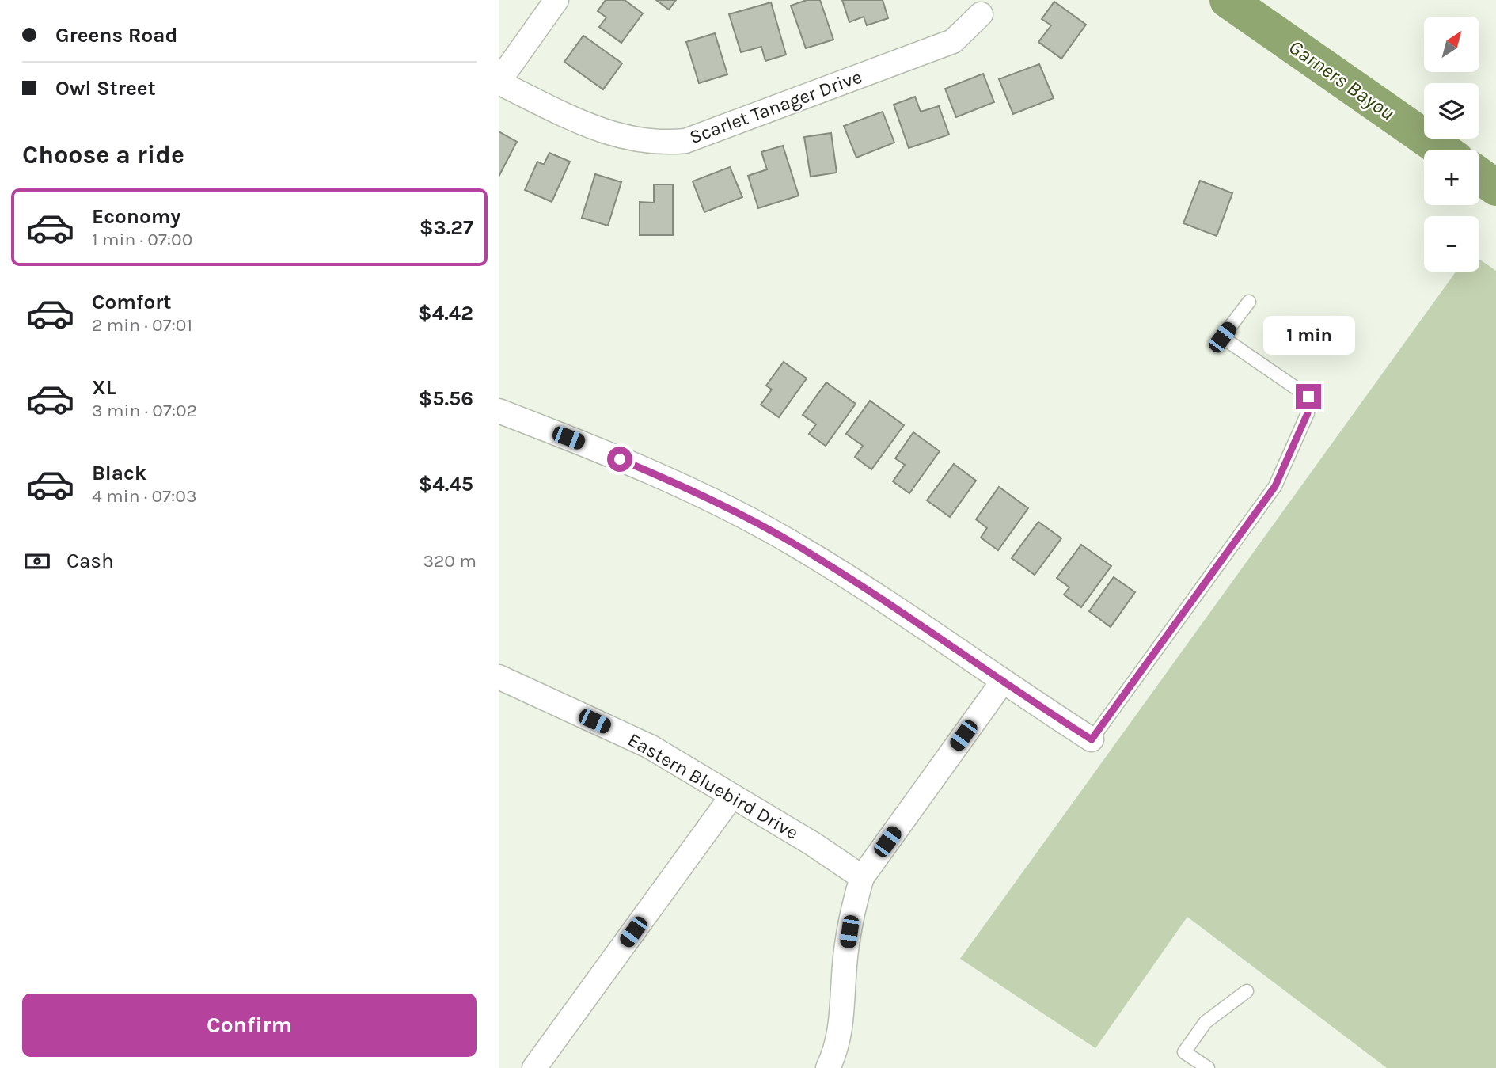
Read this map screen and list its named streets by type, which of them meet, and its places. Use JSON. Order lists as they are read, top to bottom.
{
  "streets": {
    "street": ["Scarlet Tanager Drive", "Eastern Bluebird Drive"]
  },
  "water": ["Garners Bayou"],
  "north": "top right",
  "page": {
    "banner": ["Greens Road", "Owl Street"],
    "map_buttons": ["+", "−"],
    "heading": "Choose a ride",
    "list": [
      {
        "name": "Economy",
        "note": "1 min · 07:00",
        "value": "$3.27"
      },
      {
        "name": "Comfort",
        "note": "2 min · 07:01",
        "value": "$4.42"
      },
      {
        "name": "XL",
        "note": "3 min · 07:02",
        "value": "$5.56"
      },
      {
        "name": "Black",
        "note": "4 min · 07:03",
        "value": "$4.45"
      }
    ],
    "bubble": "1 min",
    "pay": ["Cash", "320 m"],
    "buttons": "Confirm"
  }
}
